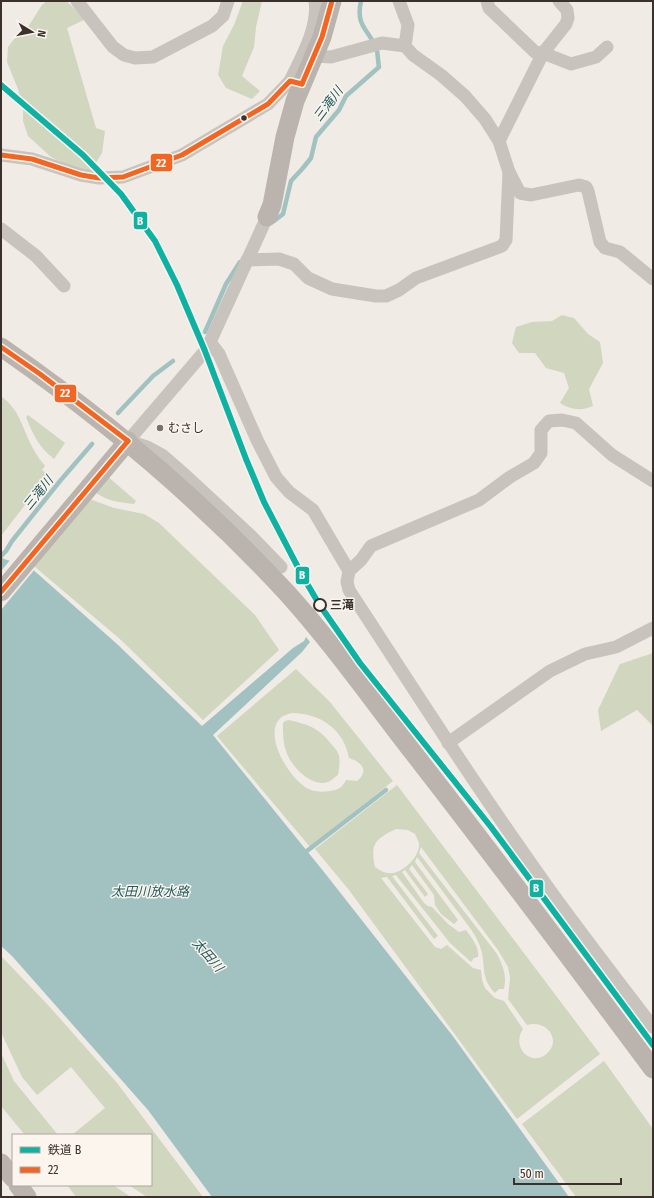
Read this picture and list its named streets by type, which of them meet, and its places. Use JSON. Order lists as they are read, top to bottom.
{
  "water": ["三滝川", "太田川放水路", "太田川"],
  "places": ["むさし", "三滝"],
  "lines": ["transit line 22", "rail line B"],
  "legend": ["鉄道 B", "22"],
  "scale_bar": "50 m",
  "north": "right"
}
